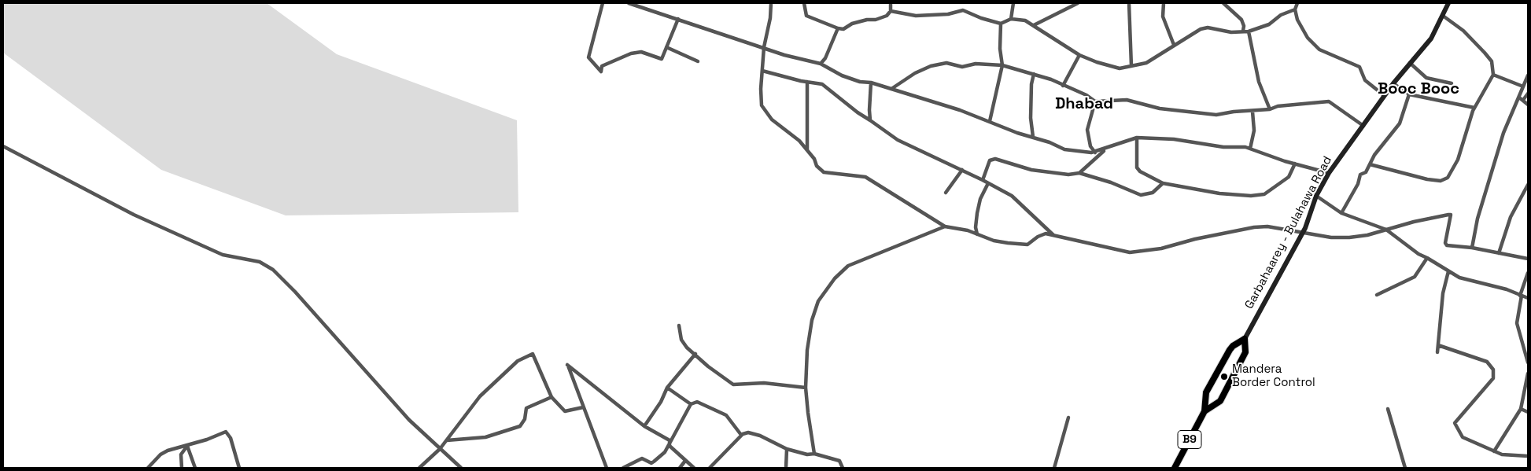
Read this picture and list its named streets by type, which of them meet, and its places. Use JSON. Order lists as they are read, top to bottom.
{
  "streets": {
    "highway": ["B9"],
    "main road": ["Garbahaarey - Bulahawa Road"]
  },
  "crossings": [
    ["Garbahaarey - Bulahawa Road", "B9"]
  ],
  "districts": ["Booc Booc", "Dhabad"],
  "places": ["Mandera Border Control"]
}
